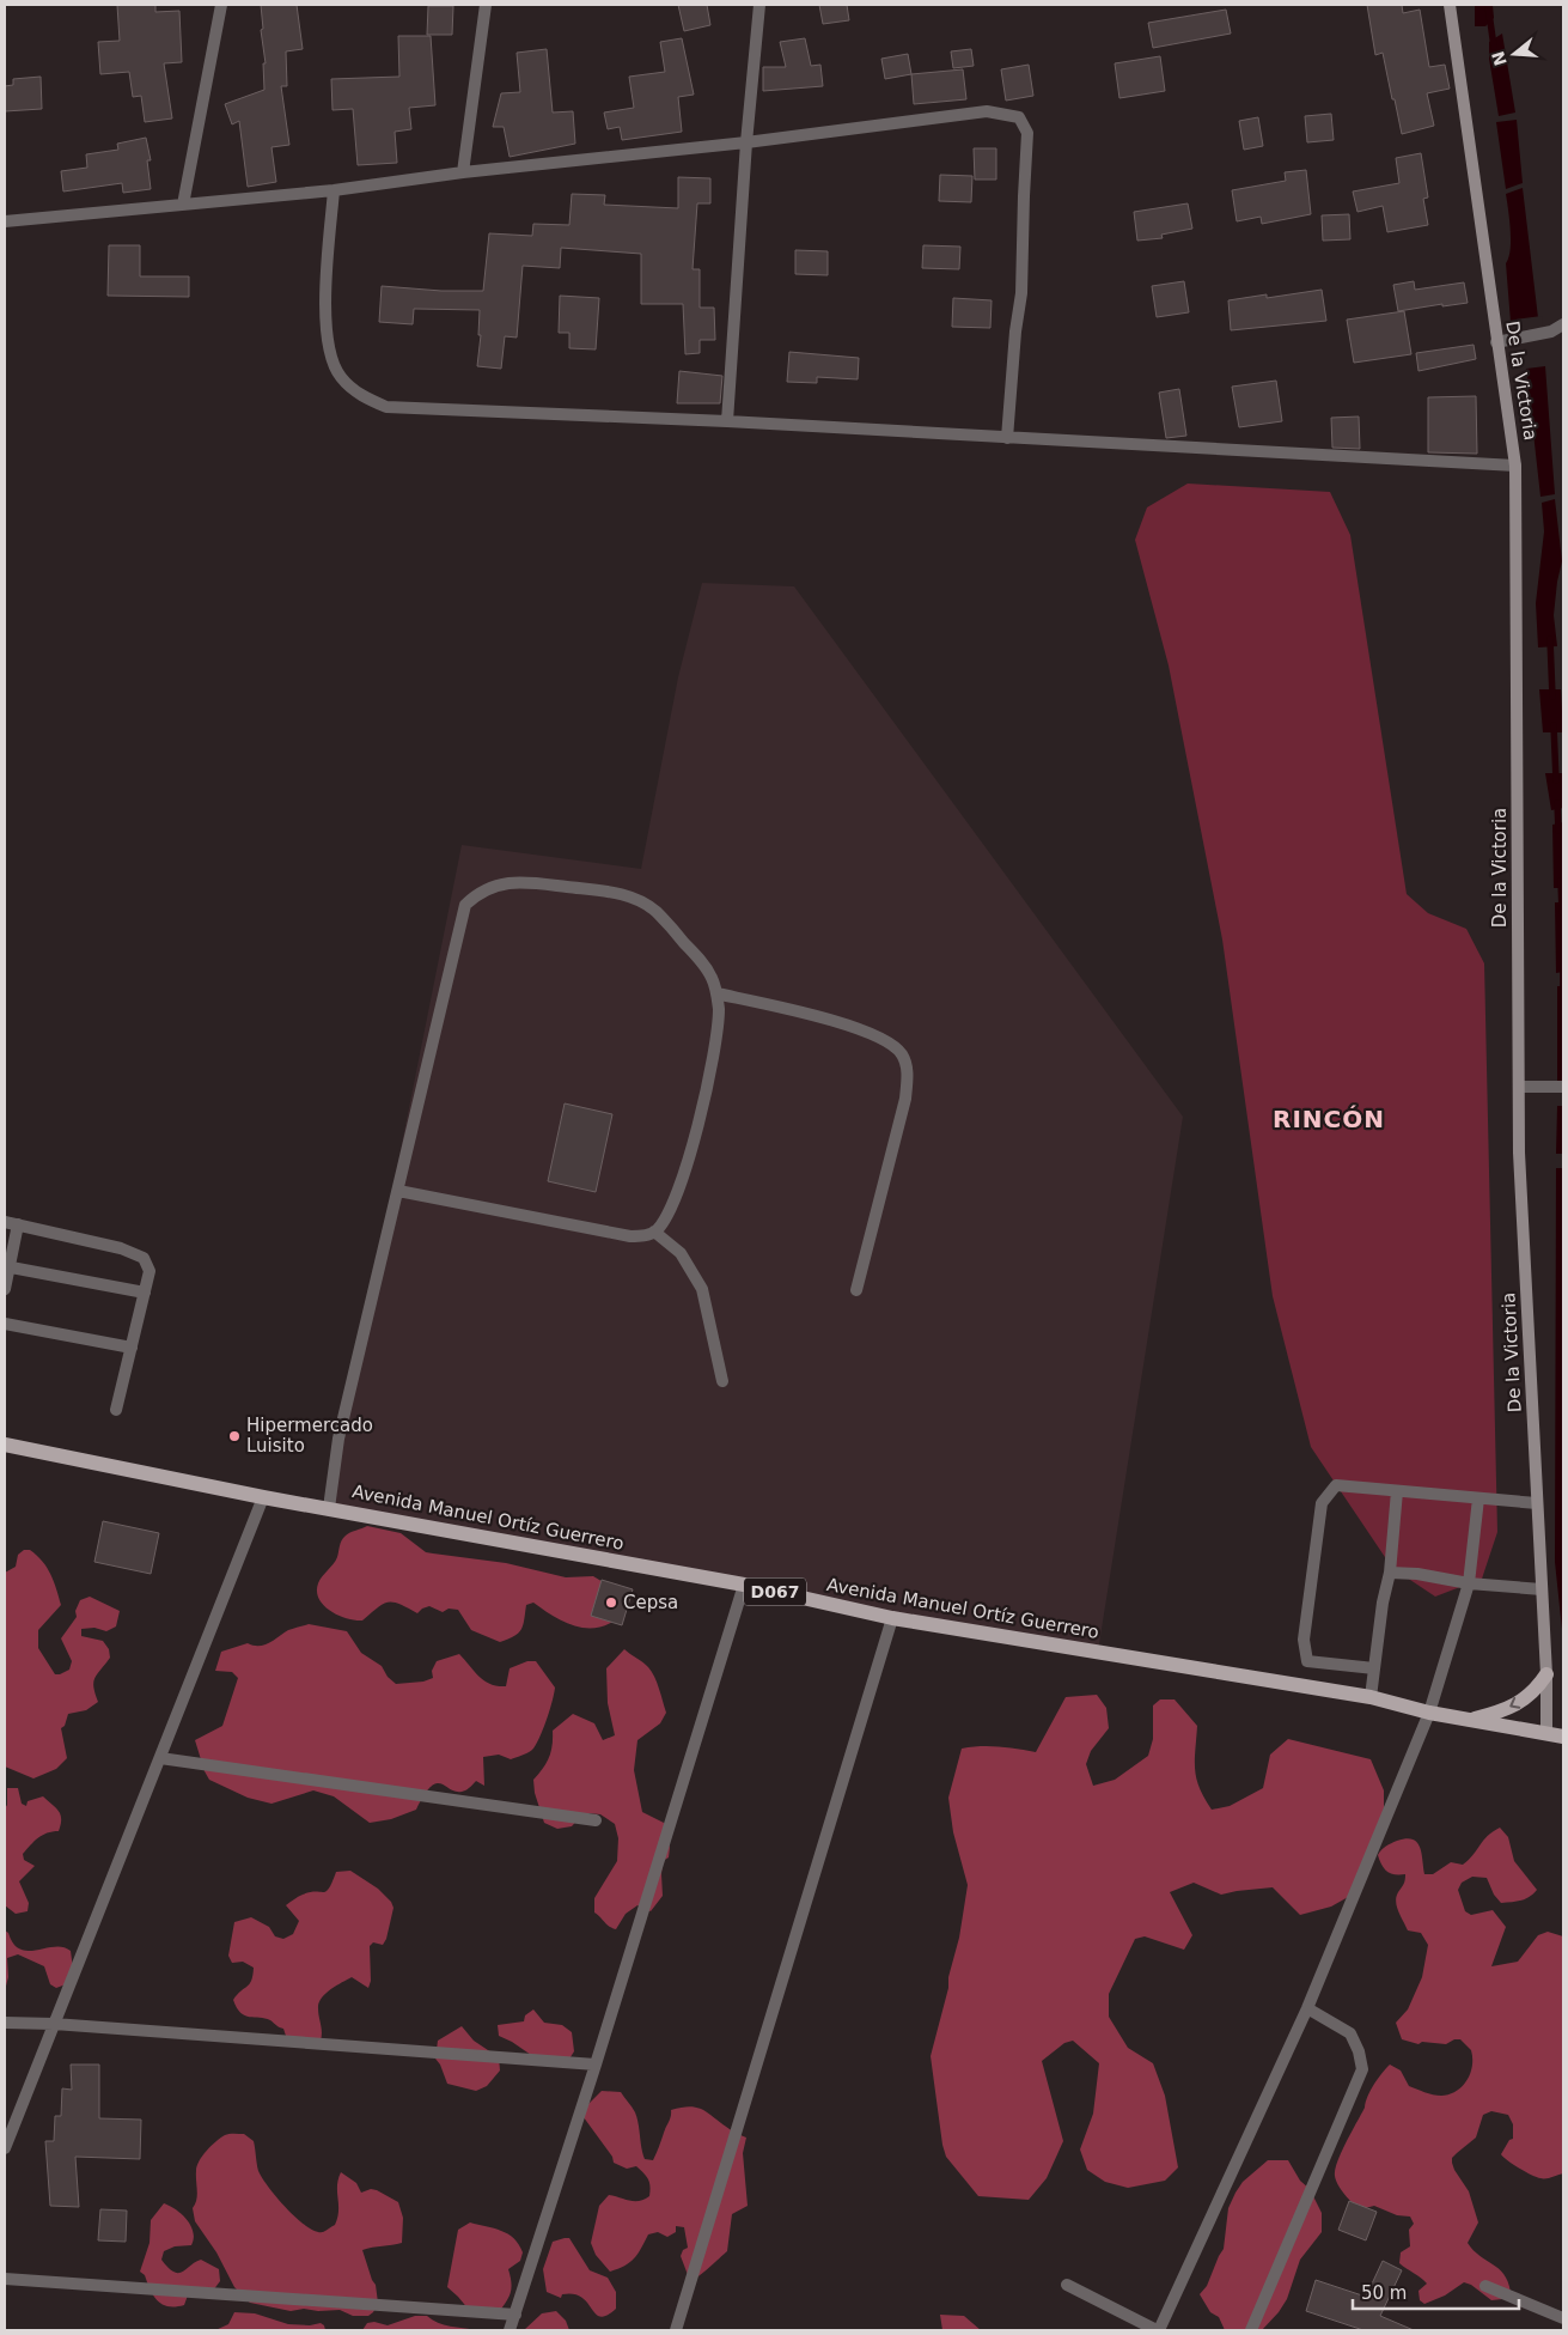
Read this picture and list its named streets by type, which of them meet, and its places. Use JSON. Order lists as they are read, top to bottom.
{
  "streets": {
    "main road": ["De la Victoria", "Avenida Manuel Ortíz Guerrero", "D067"]
  },
  "crossings": [
    ["De la Victoria", "Avenida Manuel Ortíz Guerrero"]
  ],
  "districts": ["RINCÓN"],
  "places": ["Hipermercado Luisito", "Cepsa"],
  "scale_bar": "50 m",
  "north": "left"
}
